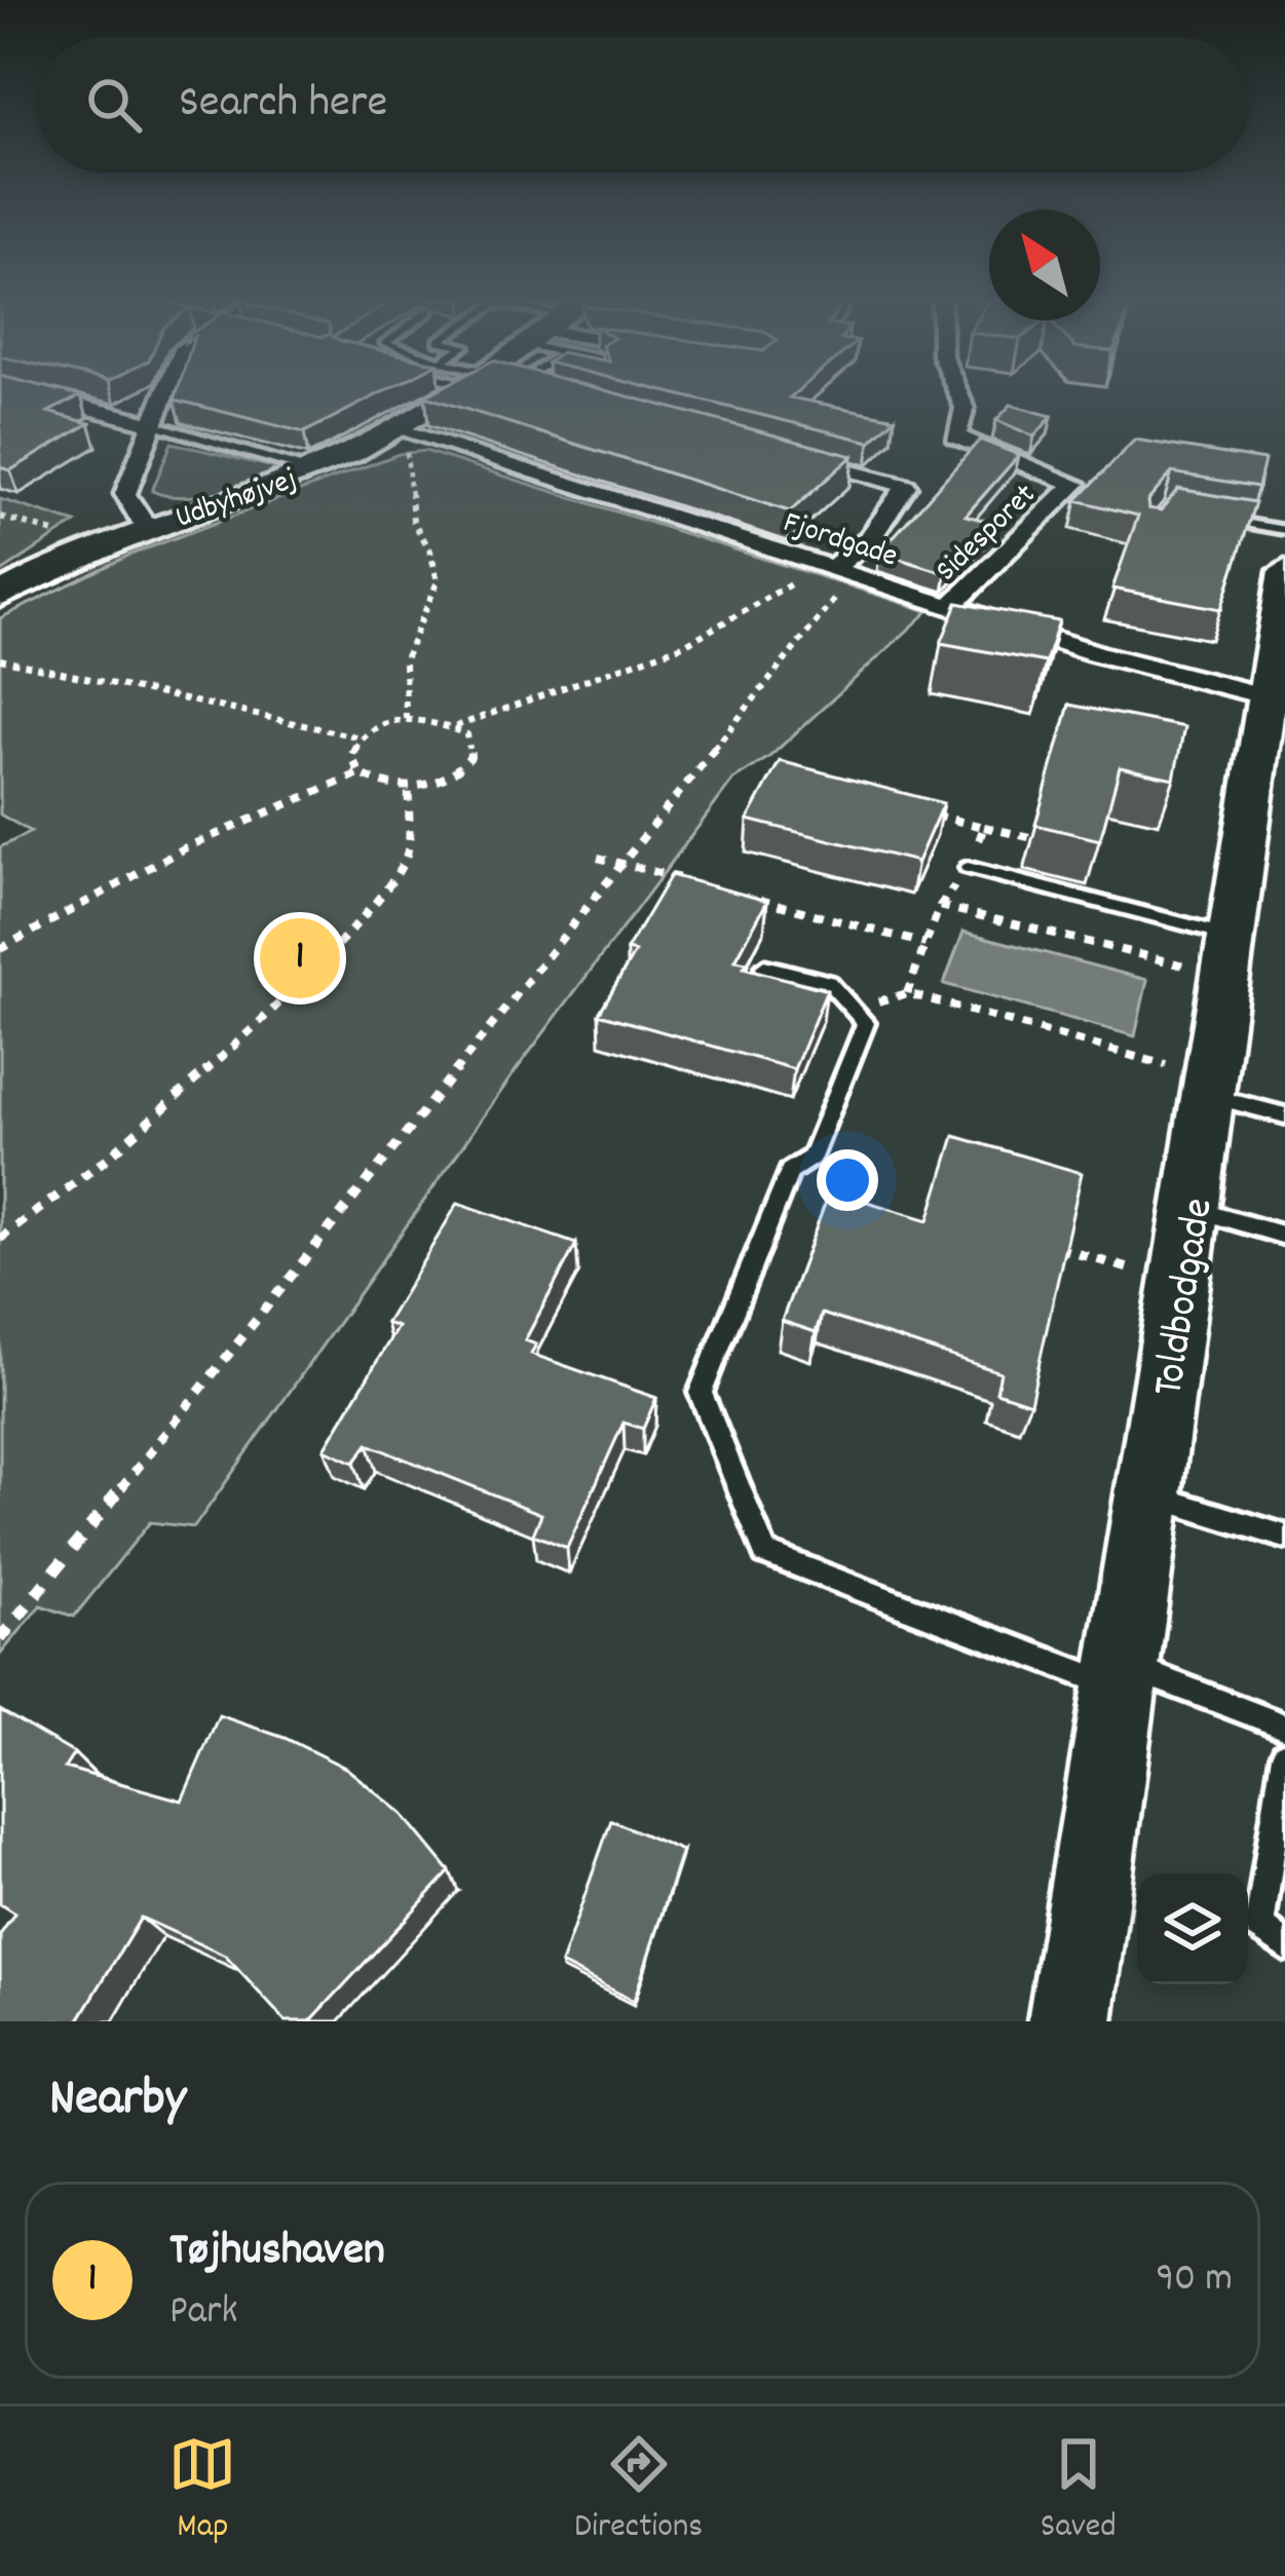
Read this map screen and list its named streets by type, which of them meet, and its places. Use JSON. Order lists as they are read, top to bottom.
{
  "streets": {
    "street": [
      "Udbyhøjvej",
      "Sidesporet",
      "Fjordgade",
      "Toldbodgade"
    ]
  },
  "crossings": [
    ["Udbyhøjvej", "Fjordgade"],
    ["Sidesporet", "Fjordgade"],
    ["Fjordgade", "Toldbodgade"]
  ],
  "north": "top left",
  "page": {
    "search": "Search here",
    "pins": "1",
    "heading": "Nearby",
    "list": [
      {
        "mark": "1",
        "name": "Tøjhushaven",
        "note": "Park",
        "value": "90 m"
      }
    ],
    "nav": ["Map", "Directions", "Saved"]
  }
}
